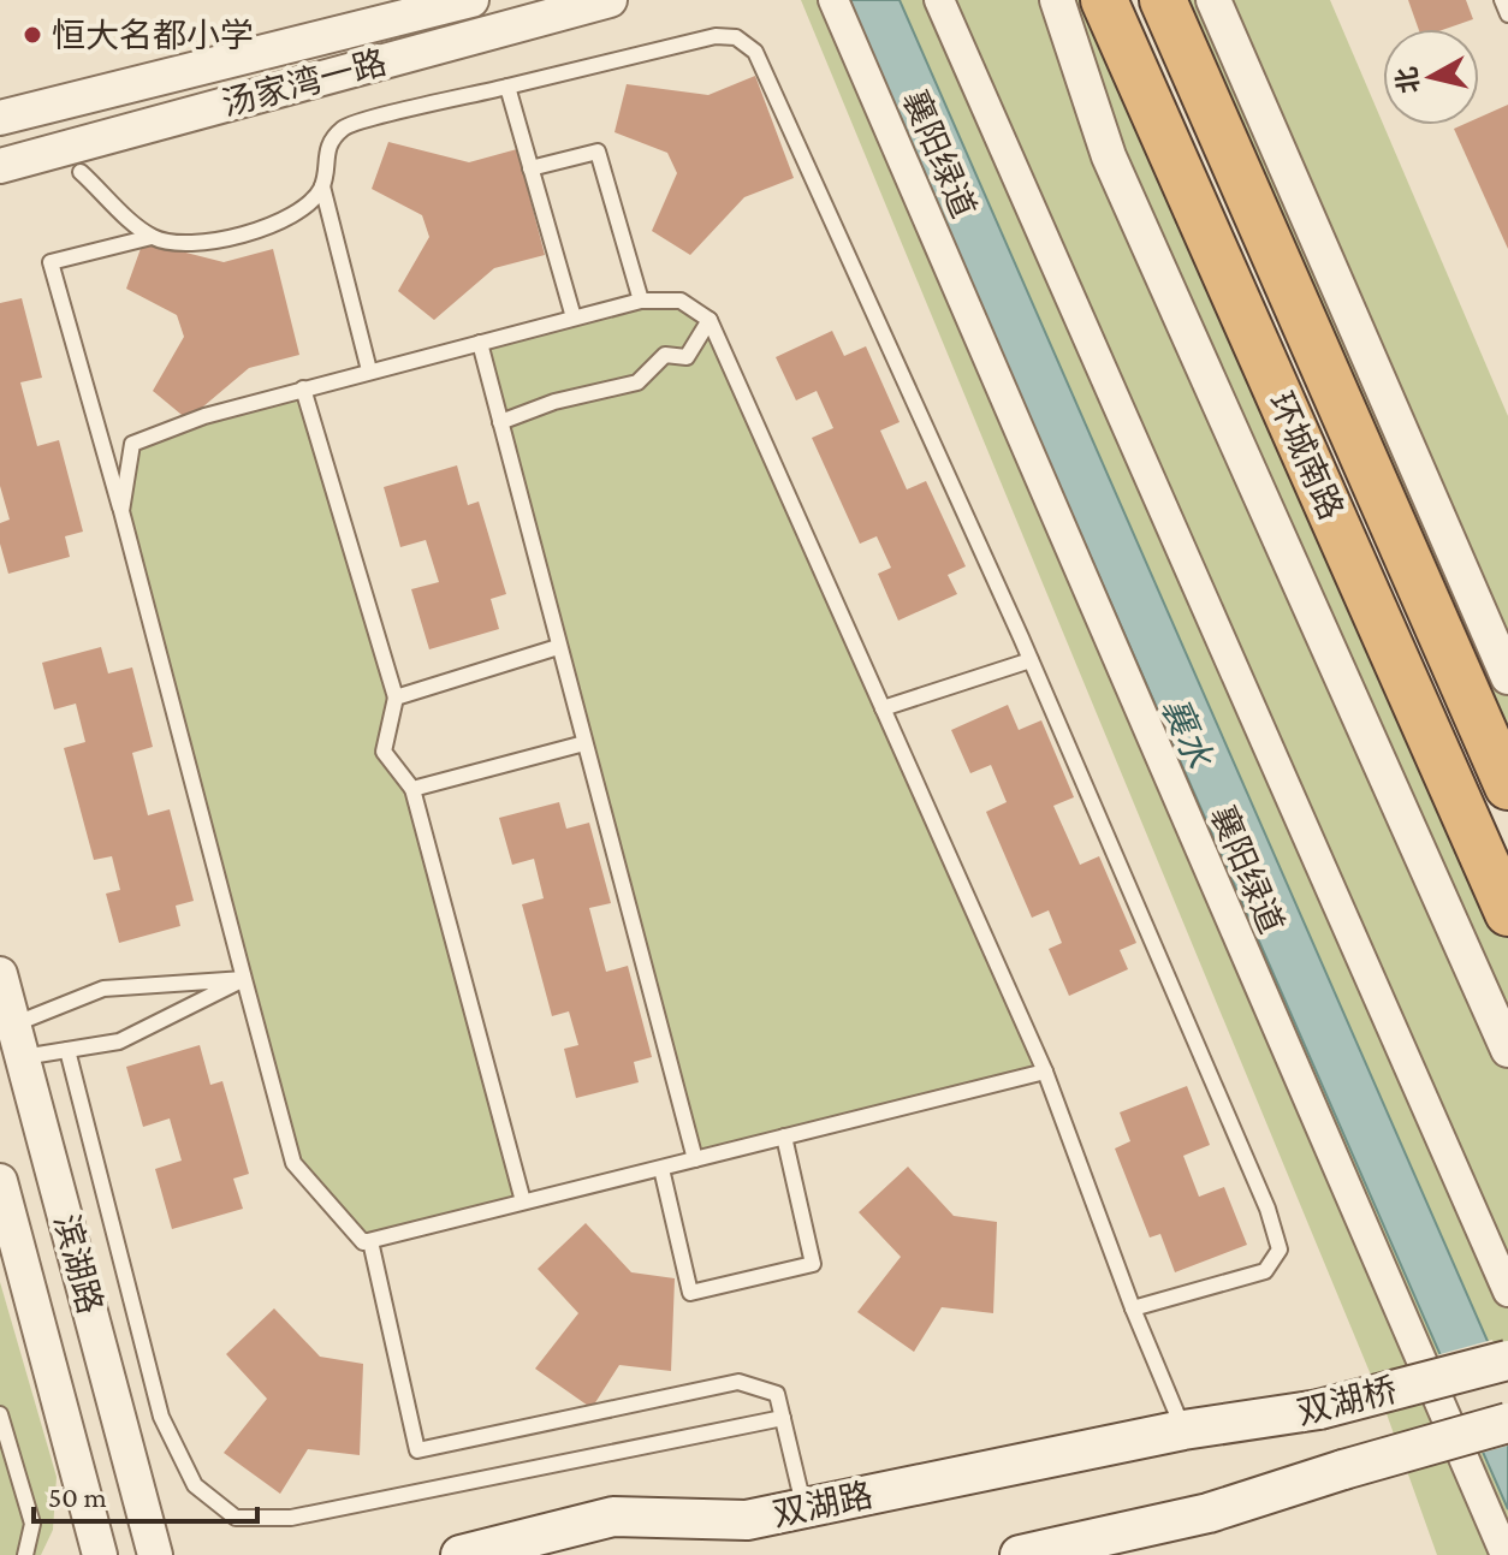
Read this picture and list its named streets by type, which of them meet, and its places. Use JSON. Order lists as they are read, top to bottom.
{
  "streets": {
    "highway": ["环城南路"],
    "main road": ["双湖桥", "双湖路"],
    "street": ["汤家湾一路", "襄阳绿道", "滨湖路"]
  },
  "crossings": [
    ["双湖桥", "双湖路"]
  ],
  "water": ["襄水"],
  "places": ["恒大名都小学"],
  "scale_bar": "50 m",
  "north": "left"
}
